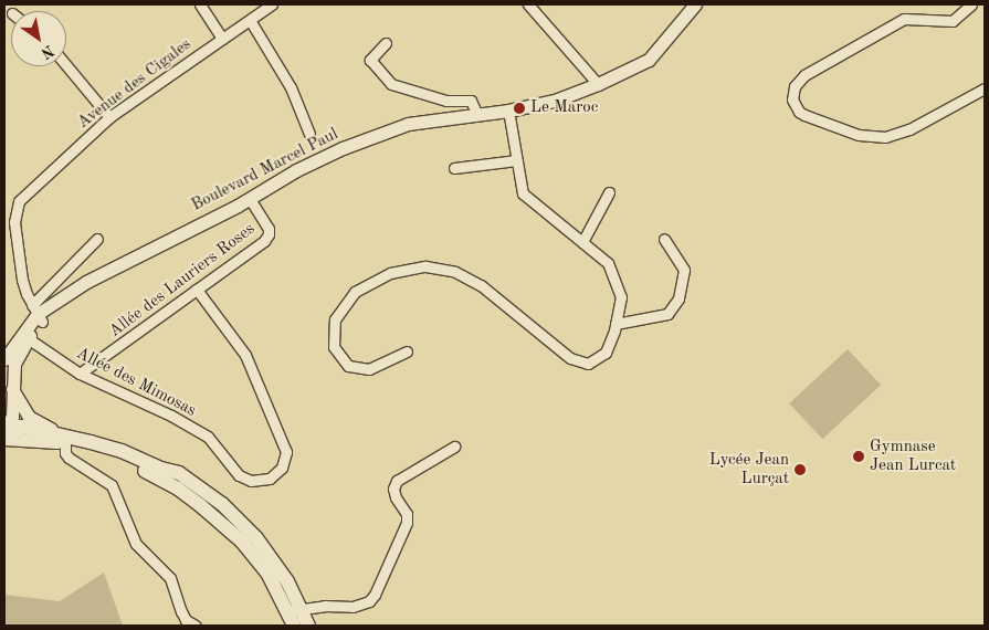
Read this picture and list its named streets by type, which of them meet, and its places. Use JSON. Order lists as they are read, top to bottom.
{
  "streets": {
    "street": [
      "Avenue des Cigales",
      "Boulevard Marcel Paul",
      "Allée des Lauriers Roses",
      "Allée des Mimosas"
    ]
  },
  "crossings": [
    ["Avenue des Cigales", "Boulevard Marcel Paul"],
    ["Boulevard Marcel Paul", "Allée des Lauriers Roses"],
    ["Boulevard Marcel Paul", "Allée des Mimosas"],
    ["Allée des Lauriers Roses", "Allée des Mimosas"]
  ],
  "places": ["Le Maroc", "Gymnase Jean Lurcat", "Lycée Jean Lurçat"],
  "north": "bottom right"
}
